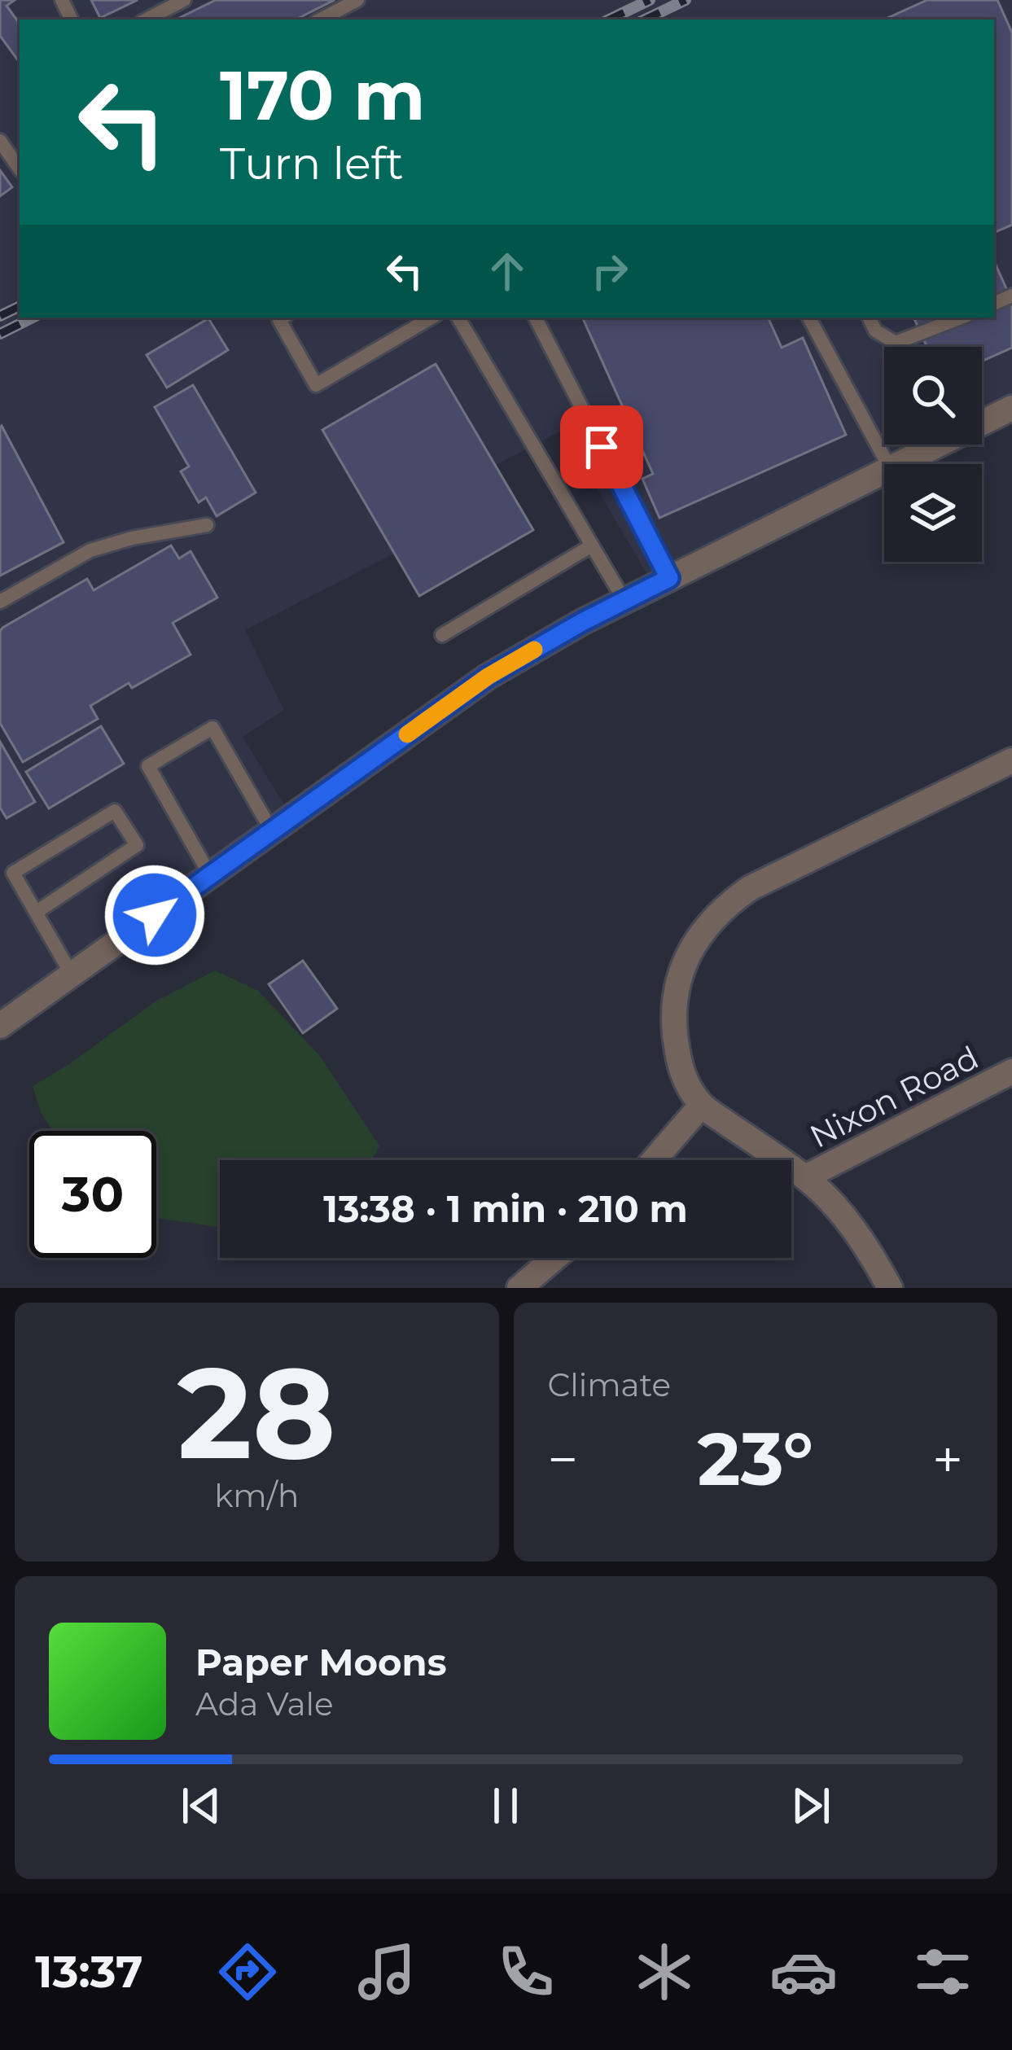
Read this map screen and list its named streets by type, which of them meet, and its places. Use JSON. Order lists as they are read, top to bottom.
{
  "streets": {
    "street": ["Nixon Road"]
  },
  "page": {
    "turn": ["170 m", "Turn left"],
    "limit": "30",
    "trip": "13:38 · 1 min · 210 m",
    "tile": [
      ["28", "km/h"],
      "Climate"
    ],
    "heat": ["−", "23°", "+"],
    "song": ["Paper Moons", "Ada Vale"],
    "tabs": "13:37"
  }
}
